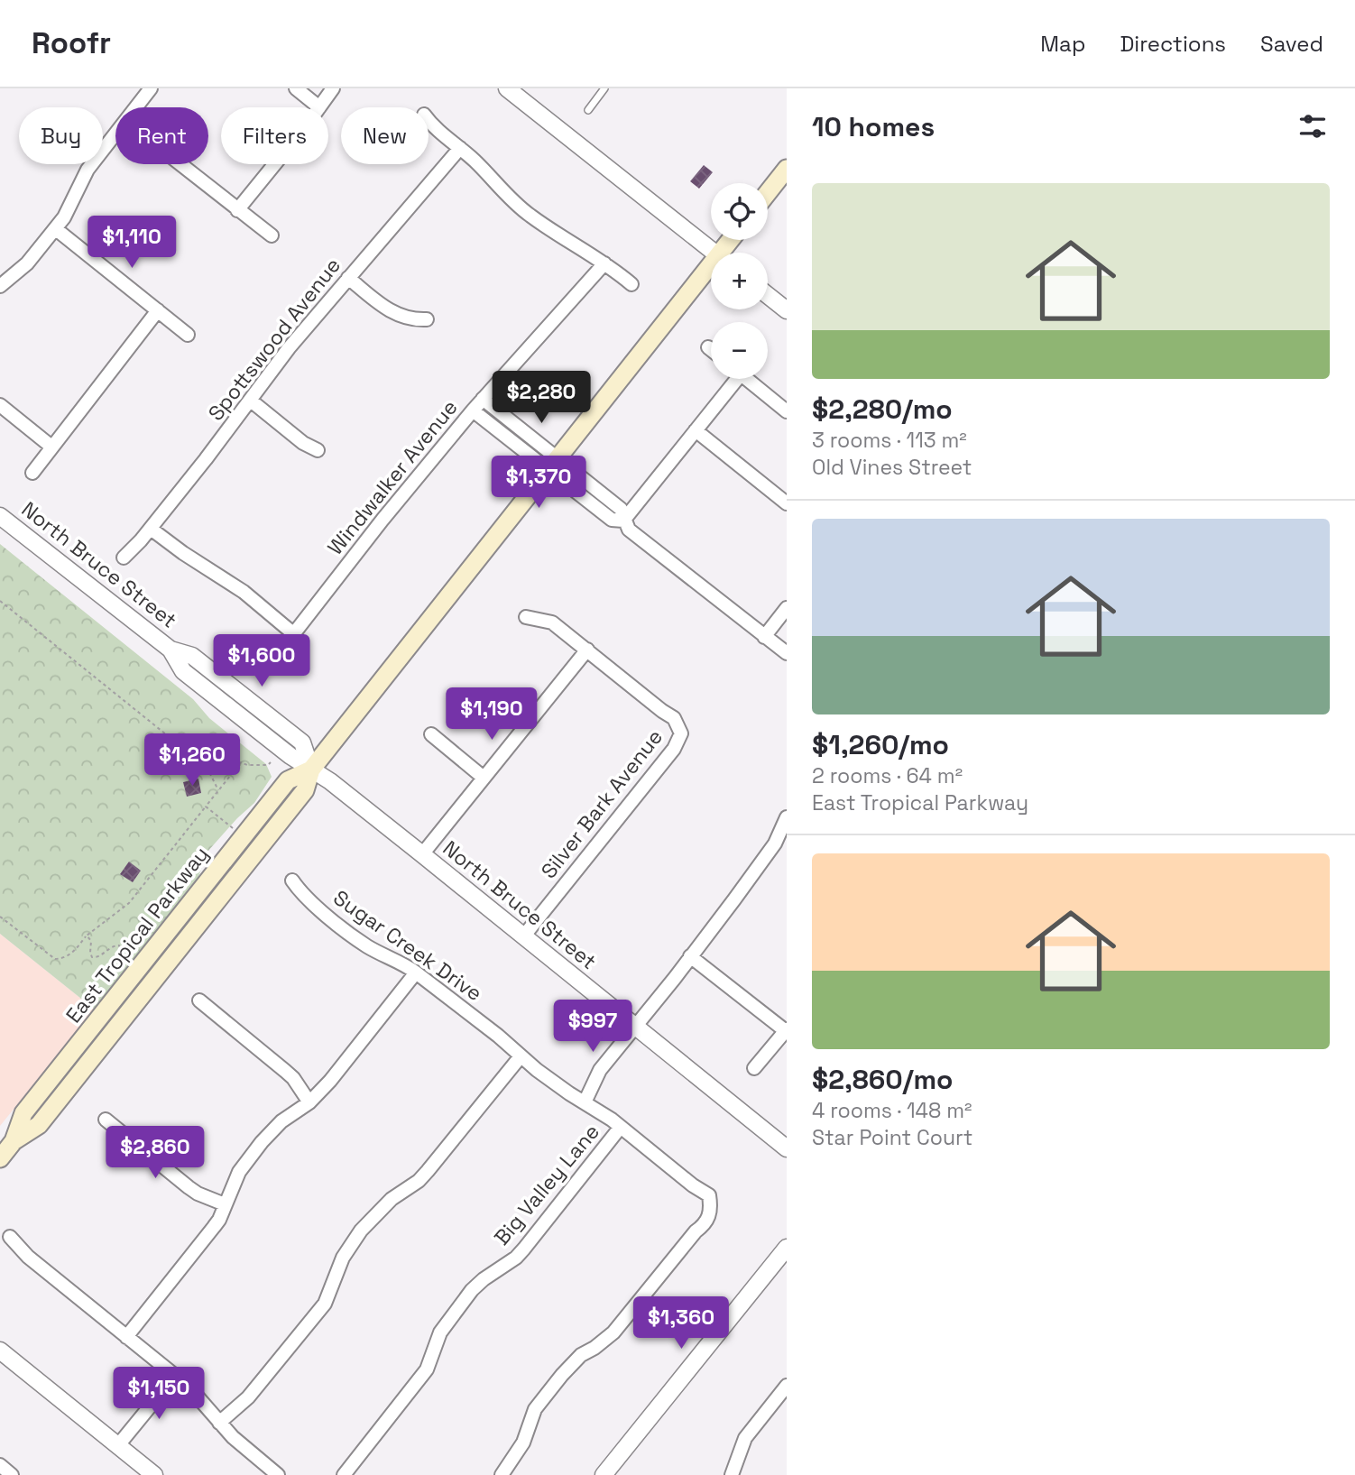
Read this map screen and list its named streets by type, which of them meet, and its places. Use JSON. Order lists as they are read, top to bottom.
{
  "streets": {
    "main road": ["East Tropical Parkway"],
    "street": [
      "Spottswood Avenue",
      "Windwalker Avenue",
      "North Bruce Street",
      "Silver Bark Avenue",
      "Sugar Creek Drive",
      "Big Valley Lane"
    ]
  },
  "crossings": [
    ["North Bruce Street", "Silver Bark Avenue"],
    ["North Bruce Street", "East Tropical Parkway"],
    ["Sugar Creek Drive", "Big Valley Lane"]
  ],
  "page": {
    "header": "Roofr",
    "nav": ["Map", "Directions", "Saved"],
    "heading": "10 homes",
    "chip": [
      "Buy",
      "Rent",
      "Filters",
      "New"
    ],
    "list": [
      {
        "name": "$2,280/mo",
        "note": "3 rooms · 113 m² · Old Vines Street"
      },
      {
        "name": "$1,260/mo",
        "note": "2 rooms · 64 m² · East Tropical Parkway"
      },
      {
        "name": "$2,860/mo",
        "note": "4 rooms · 148 m² · Star Point Court"
      }
    ],
    "map_buttons": ["+", "−"],
    "price": [
      "$1,110",
      "$2,280",
      "$1,370",
      "$1,600",
      "$1,190",
      "$1,260",
      "$997",
      "$2,860",
      "$1,360",
      "$1,150"
    ]
  }
}
